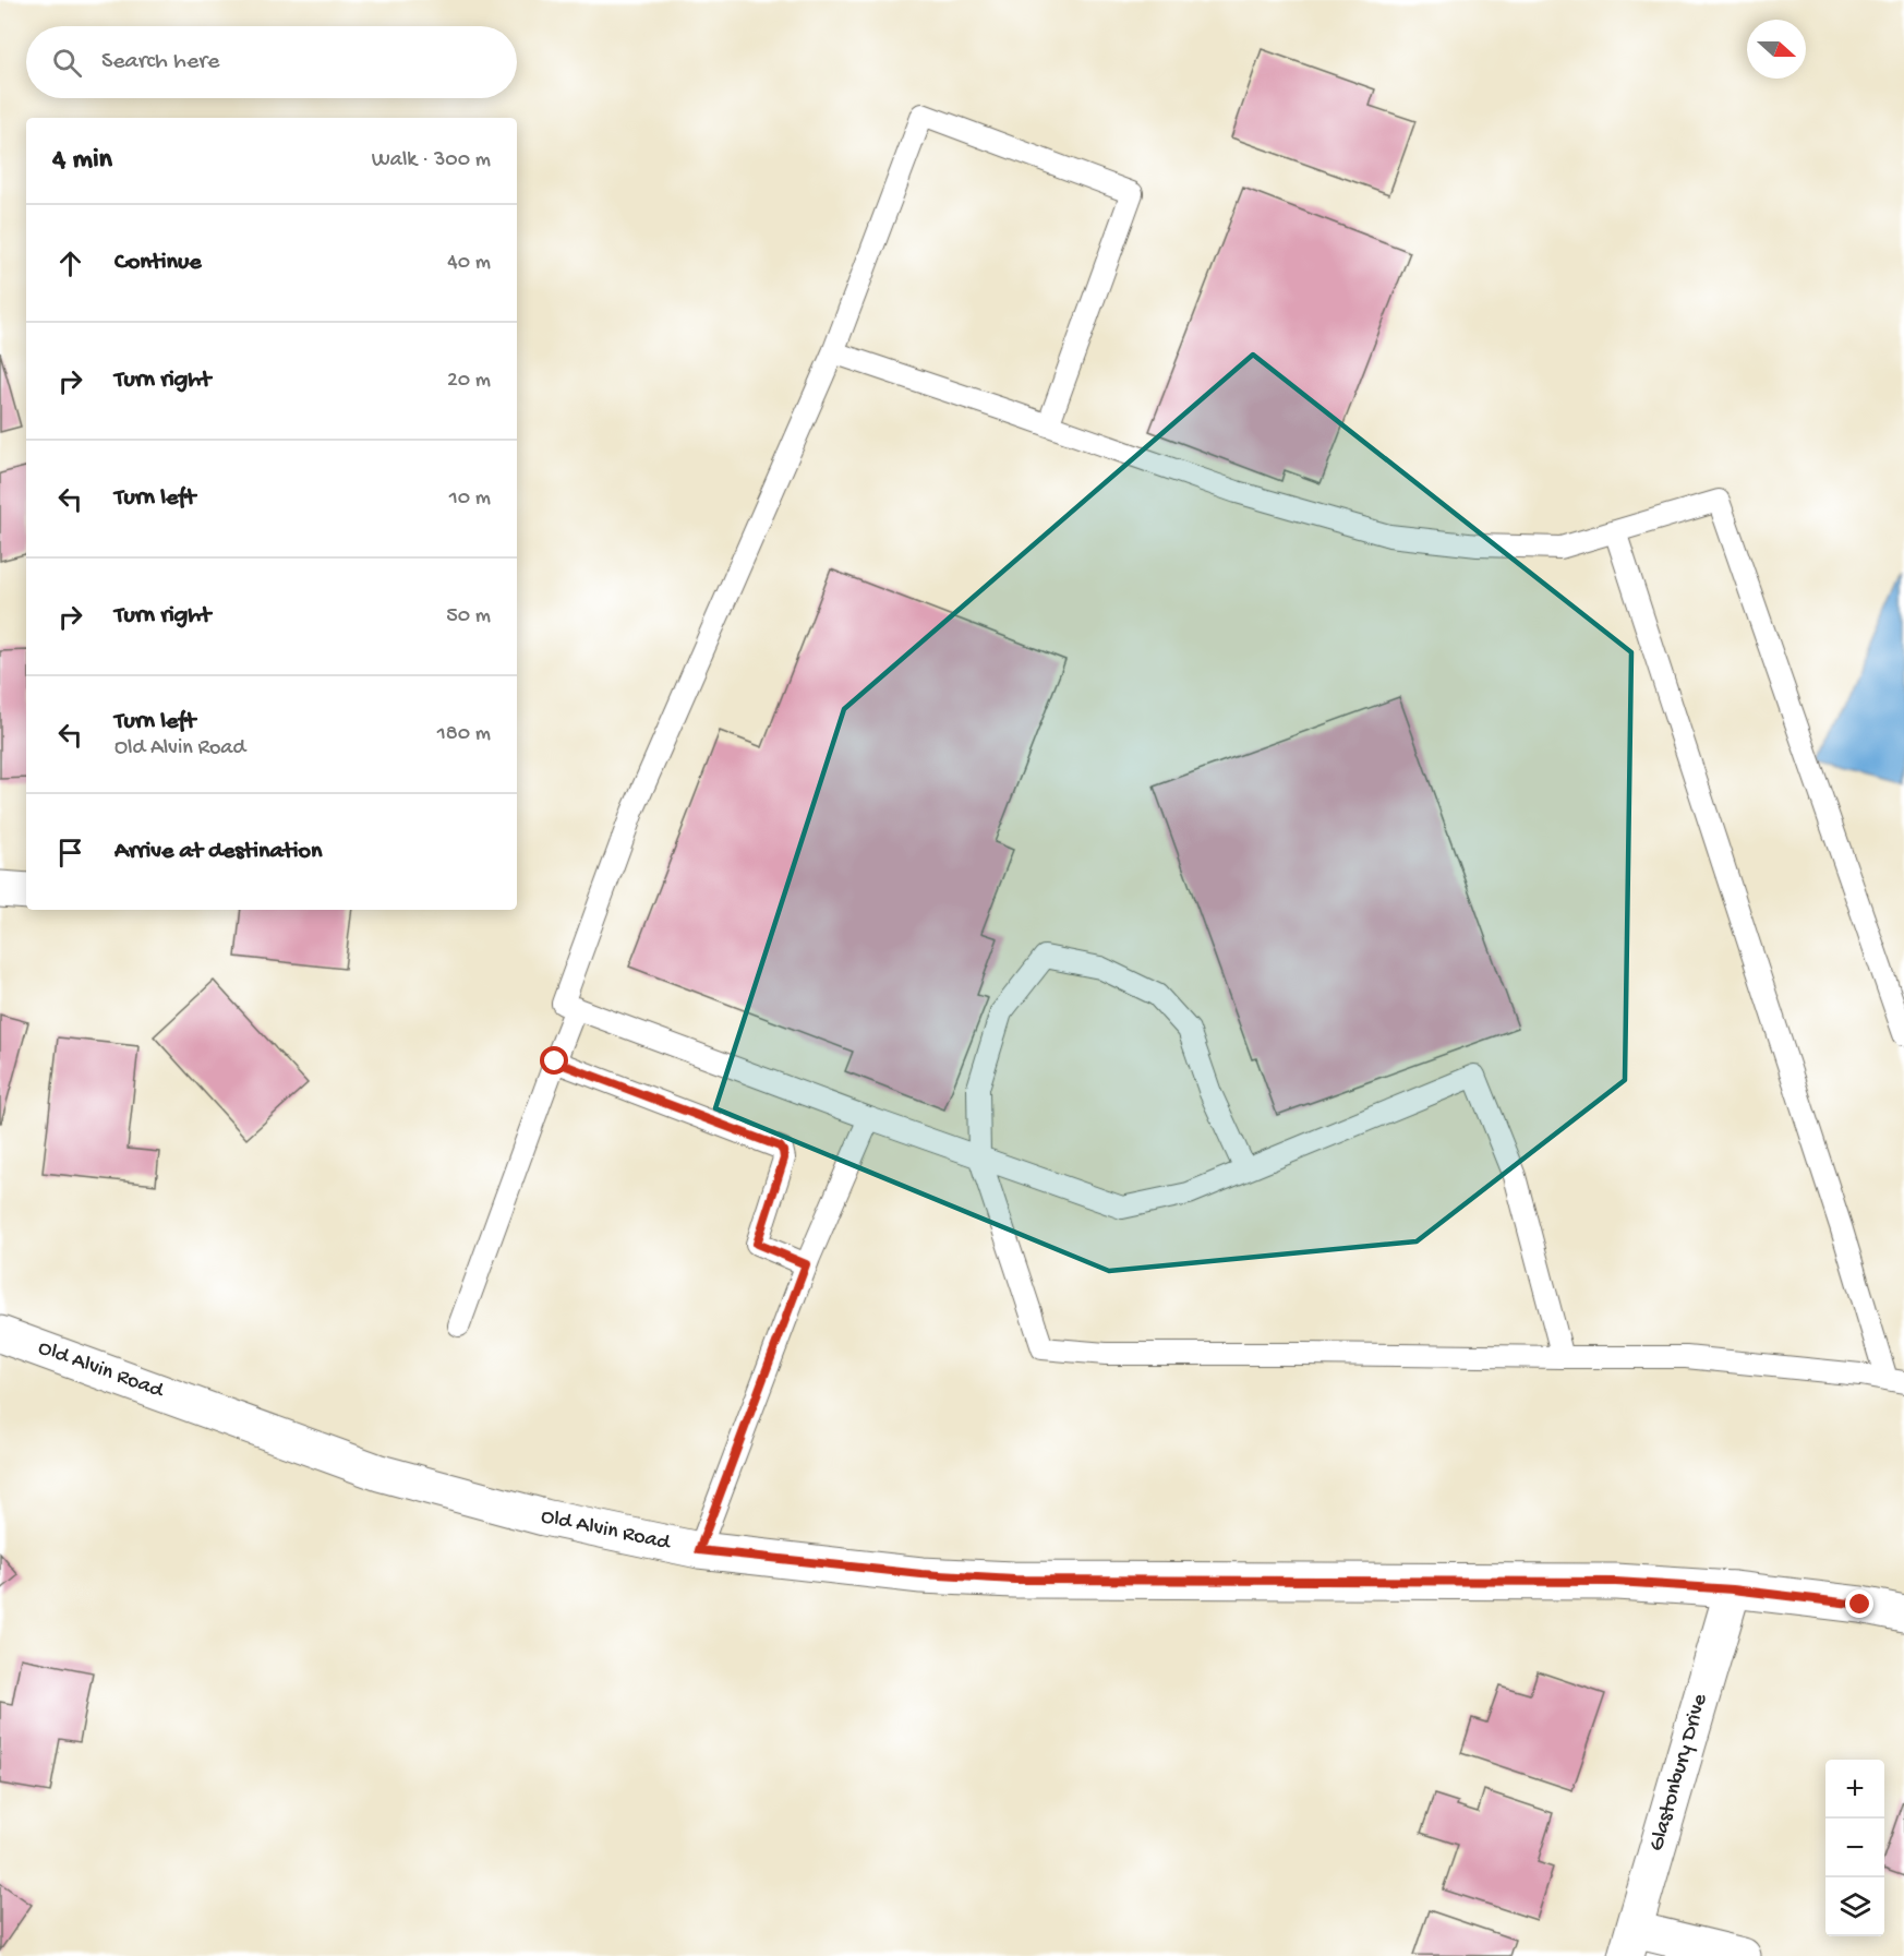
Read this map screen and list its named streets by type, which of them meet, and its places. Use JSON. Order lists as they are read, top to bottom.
{
  "streets": {
    "street": ["Old Alvin Road", "Glastonbury Drive"]
  },
  "crossings": [
    ["Old Alvin Road", "Glastonbury Drive"]
  ],
  "north": "right",
  "page": {
    "search": "Search here",
    "heading": ["4 min", "Walk · 300 m"],
    "list": [
      ["Continue", "40 m"],
      ["Turn right", "20 m"],
      ["Turn left", "10 m"],
      ["Turn right", "50 m"],
      ["Turn left", "Old Alvin Road", "180 m"],
      "Arrive at destination"
    ],
    "map_buttons": ["+", "−"]
  }
}
